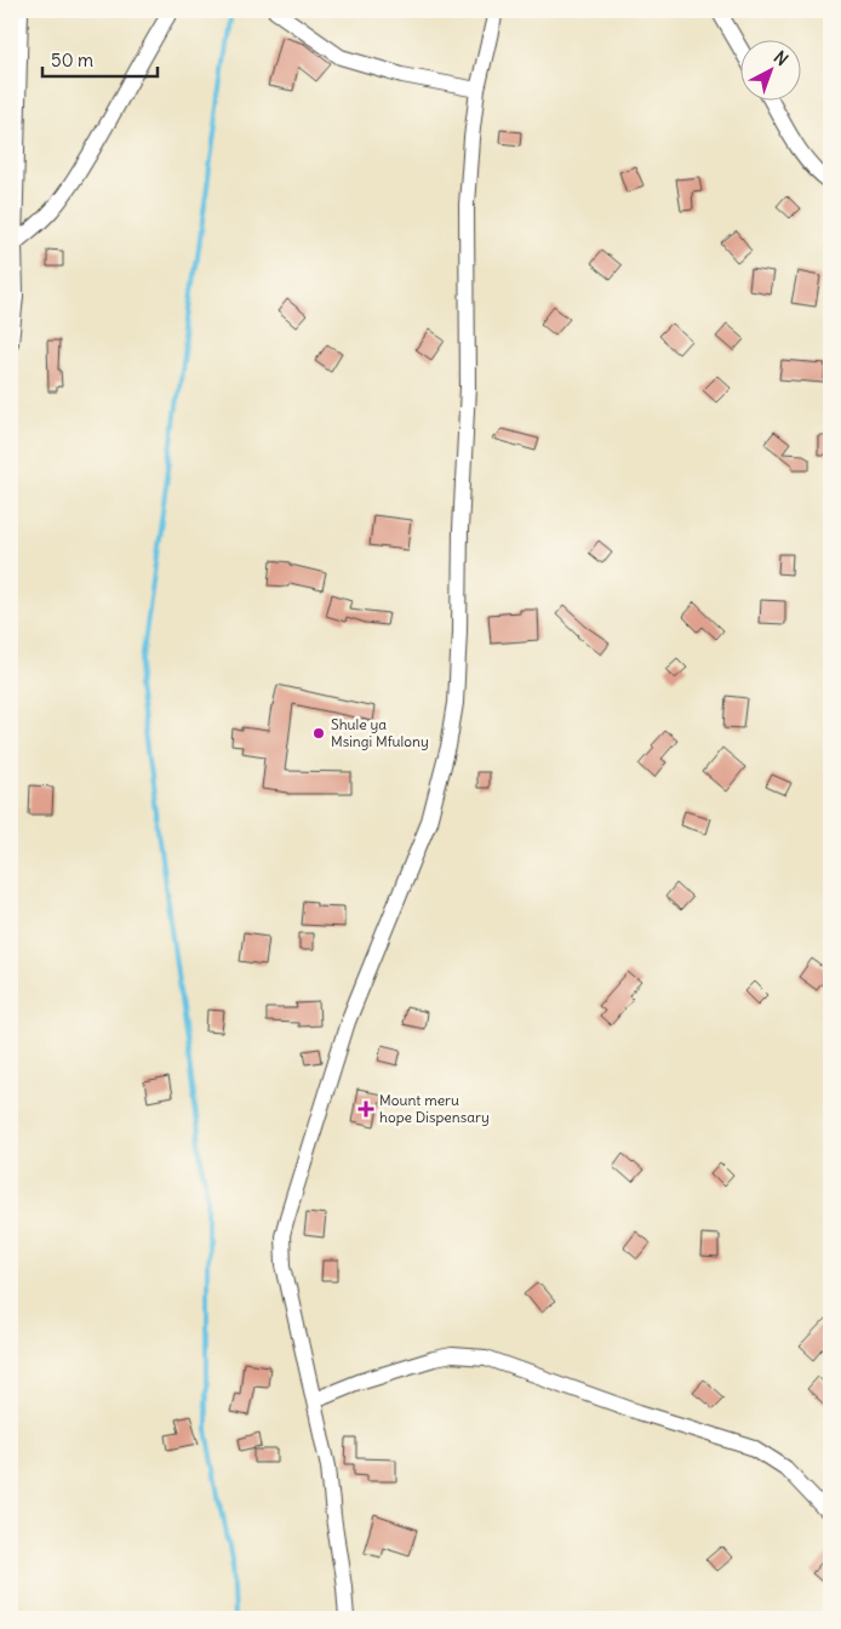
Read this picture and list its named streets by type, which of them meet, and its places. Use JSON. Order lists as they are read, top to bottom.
{
  "places": {
    "other": ["Shule ya Msingi Mfulony"],
    "health": ["Mount meru hope Dispensary"]
  },
  "scale_bar": "50 m",
  "north": "top right"
}
